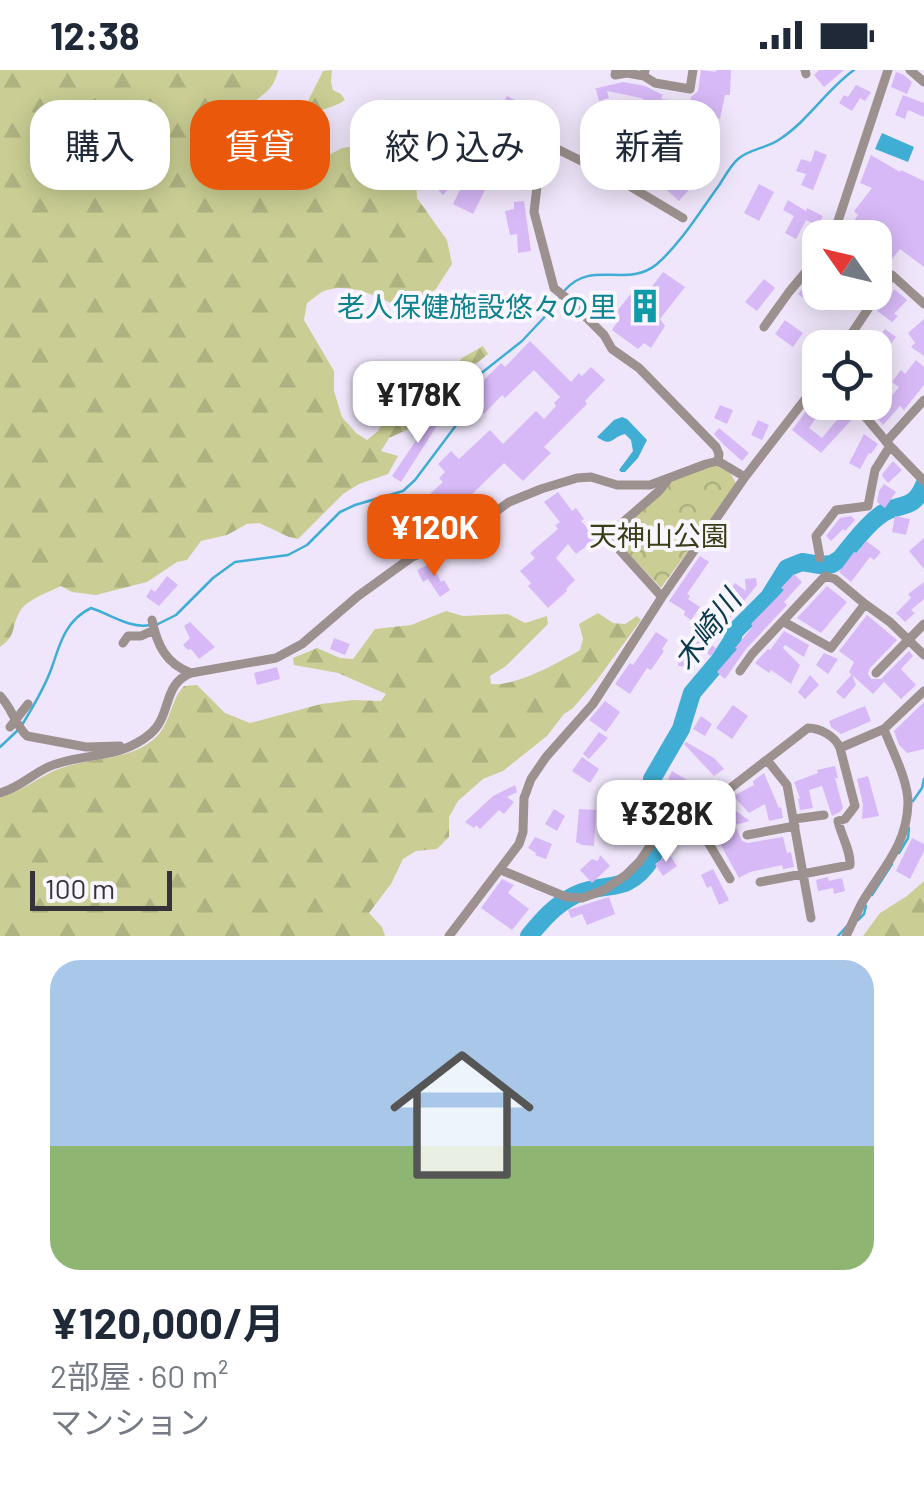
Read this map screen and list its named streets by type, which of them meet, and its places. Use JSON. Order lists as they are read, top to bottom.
{
  "water": ["木崎川"],
  "parks": ["天神山公園"],
  "places": {
    "building": ["老人保健施設悠々の里"]
  },
  "scale_bar": "100 m",
  "north": "top left",
  "page": {
    "status": "12:38",
    "chip": [
      "購入",
      "賃貸",
      "絞り込み",
      "新着"
    ],
    "price": ["¥178K", "¥120K", "¥328K"],
    "scale": "100 m",
    "list": [
      {
        "name": "¥120,000/月",
        "note": "2部屋 · 60 m² · マンション"
      }
    ]
  }
}
